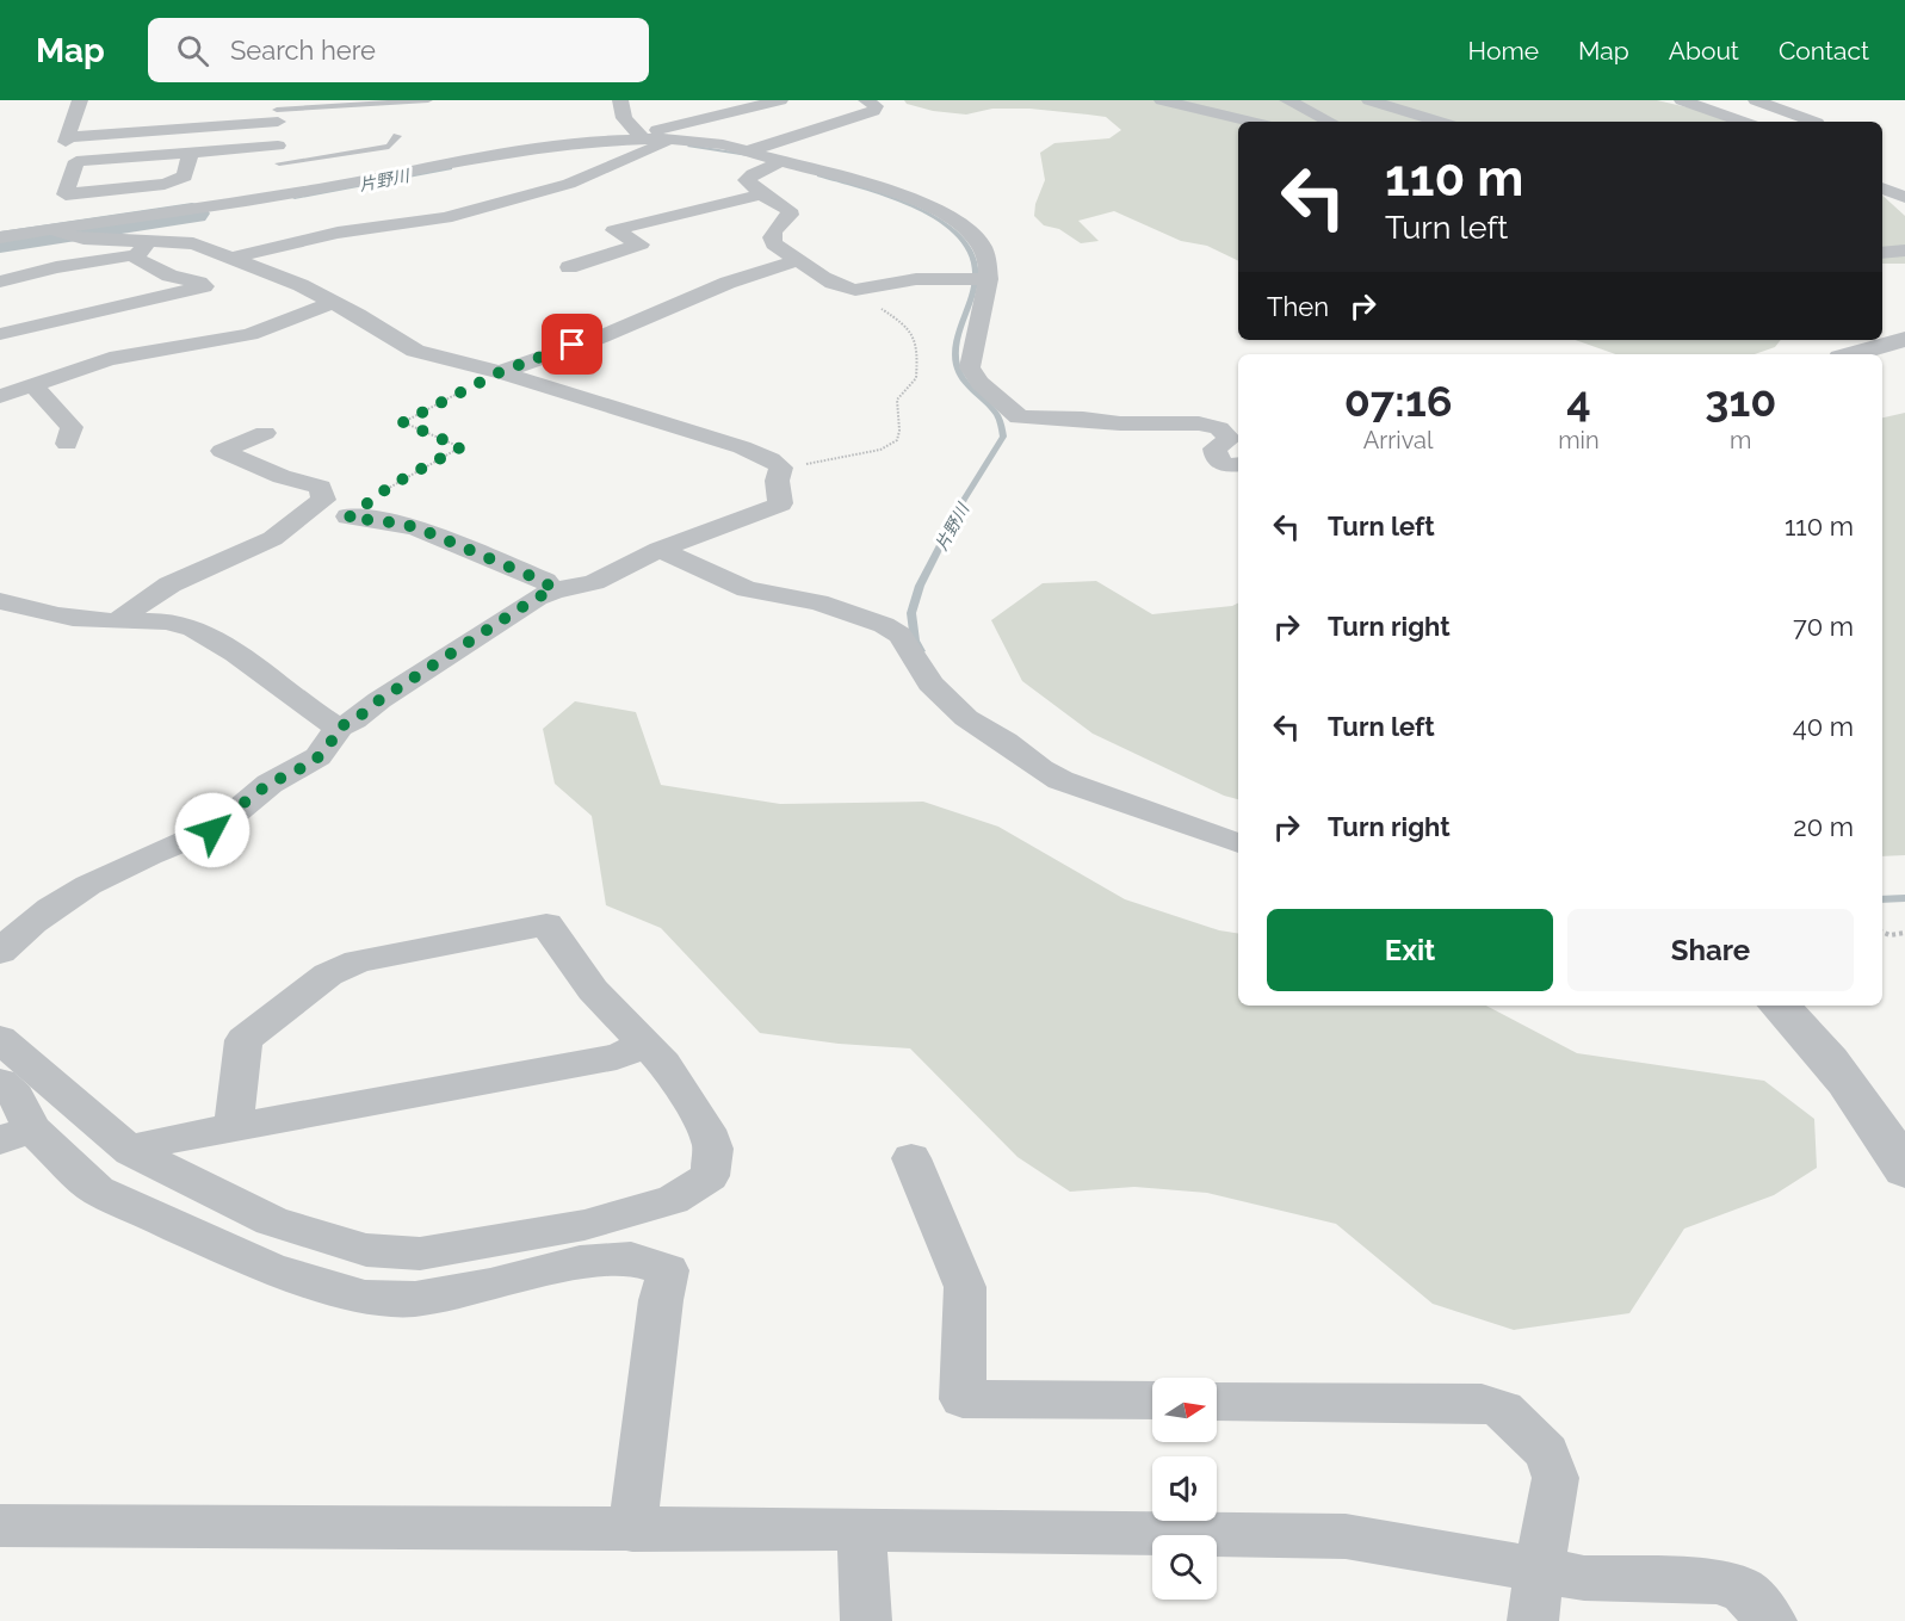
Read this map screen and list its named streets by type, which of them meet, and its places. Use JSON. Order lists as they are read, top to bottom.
{
  "water": ["片野川"],
  "north": "right",
  "page": {
    "header": "Map",
    "search": "Search here",
    "nav": [
      "Home",
      "Map",
      "About",
      "Contact"
    ],
    "turn": ["110 m", "Turn left"],
    "then": "Then",
    "eta": [
      "07:16",
      "Arrival",
      "4",
      "min",
      "310",
      "m"
    ],
    "list": [
      {
        "name": "Turn left",
        "value": "110 m"
      },
      {
        "name": "Turn right",
        "value": "70 m"
      },
      {
        "name": "Turn left",
        "value": "40 m"
      },
      {
        "name": "Turn right",
        "value": "20 m"
      }
    ],
    "buttons": ["Exit", "Share"]
  }
}
